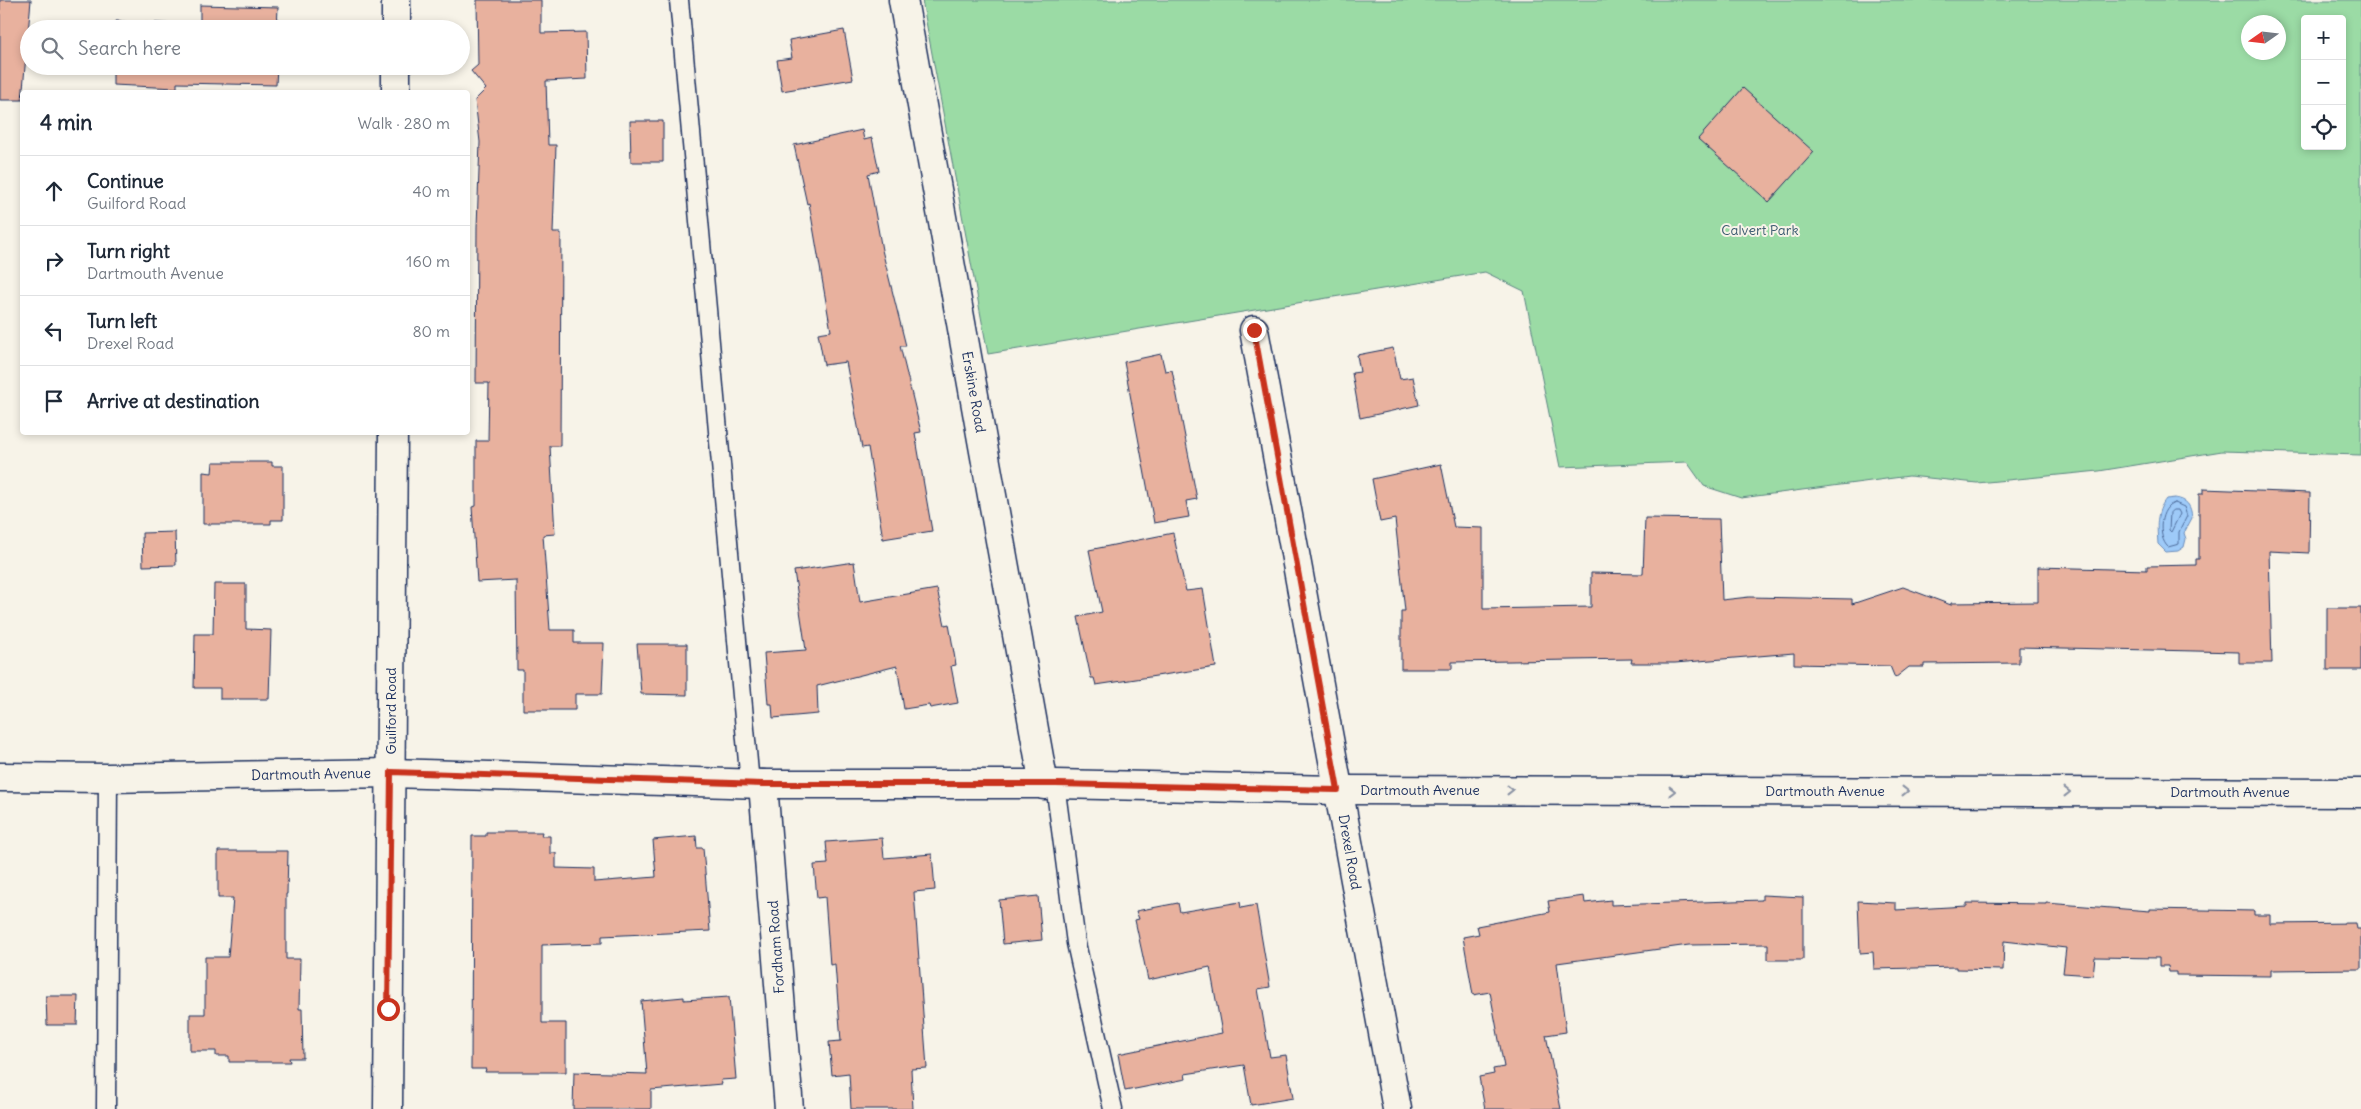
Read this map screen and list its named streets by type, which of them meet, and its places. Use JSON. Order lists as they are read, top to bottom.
{
  "streets": {
    "street": [
      "Erskine Road",
      "Guilford Road",
      "Dartmouth Avenue",
      "Drexel Road",
      "Fordham Road"
    ]
  },
  "crossings": [
    ["Erskine Road", "Dartmouth Avenue"],
    ["Guilford Road", "Dartmouth Avenue"],
    ["Dartmouth Avenue", "Drexel Road"],
    ["Dartmouth Avenue", "Fordham Road"]
  ],
  "one_way": ["Dartmouth Avenue"],
  "parks": ["Calvert Park"],
  "north": "left",
  "page": {
    "map_buttons": ["+", "−"],
    "search": "Search here",
    "heading": ["4 min", "Walk · 280 m"],
    "list": [
      ["Continue", "Guilford Road", "40 m"],
      ["Turn right", "Dartmouth Avenue", "160 m"],
      ["Turn left", "Drexel Road", "80 m"],
      "Arrive at destination"
    ]
  }
}
